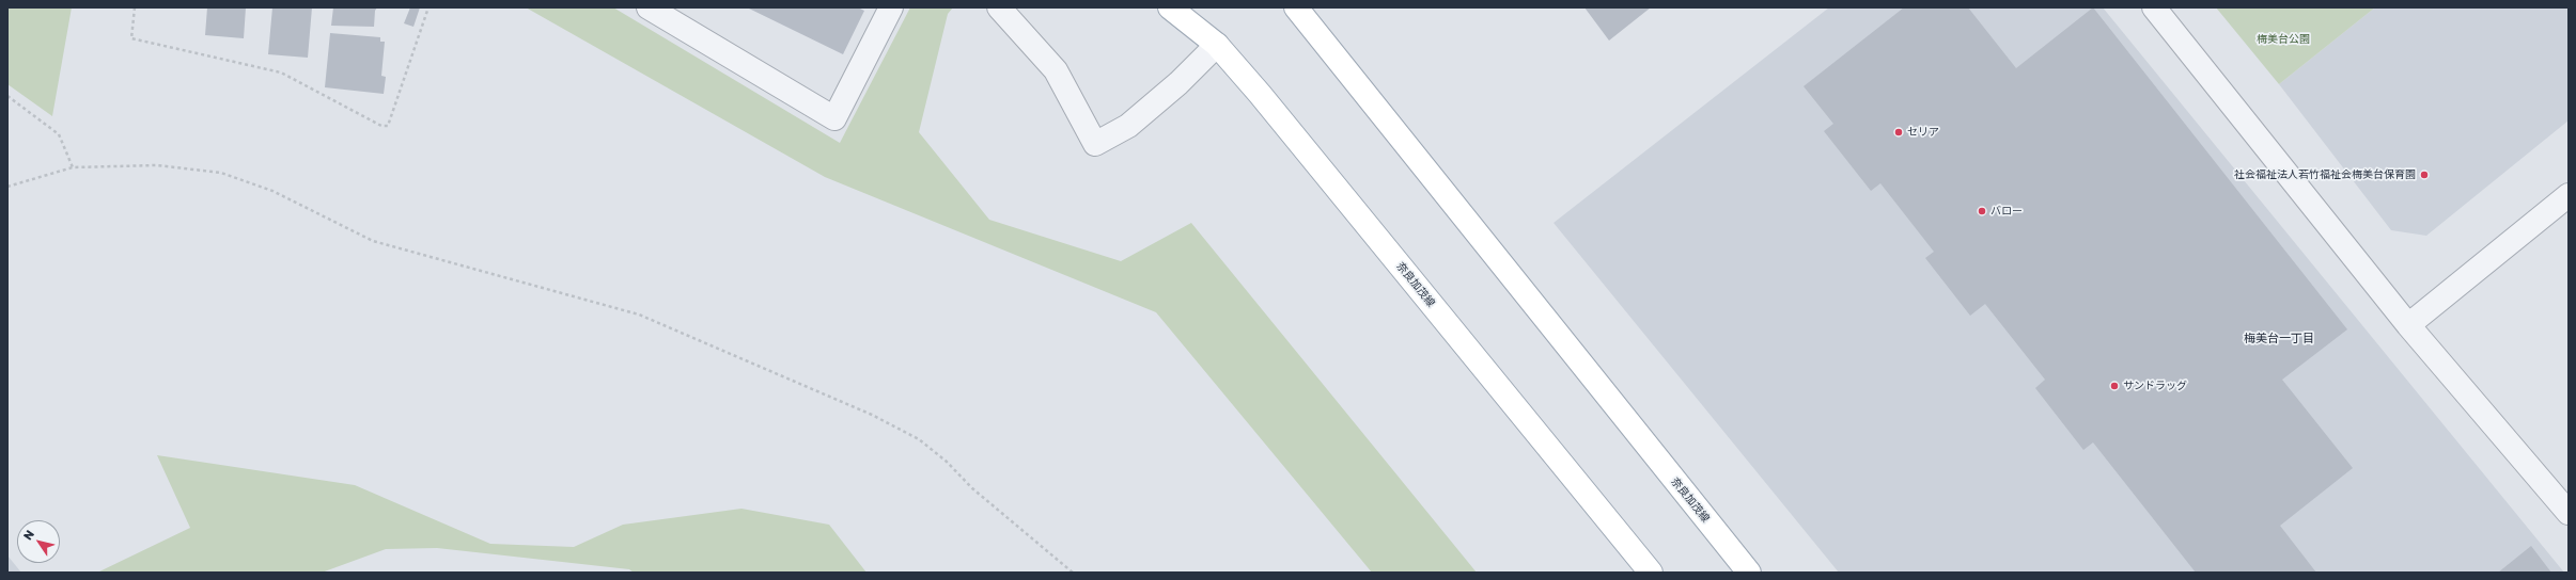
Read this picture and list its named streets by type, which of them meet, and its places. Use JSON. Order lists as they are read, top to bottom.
{
  "streets": {
    "main road": ["奈良加茂線"]
  },
  "districts": ["梅美台一丁目"],
  "parks": ["梅美台公園"],
  "places": [
    "セリア",
    "社会福祉法人若竹福祉会梅美台保育園",
    "バロー",
    "サンドラッグ"
  ],
  "north": "top left"
}
